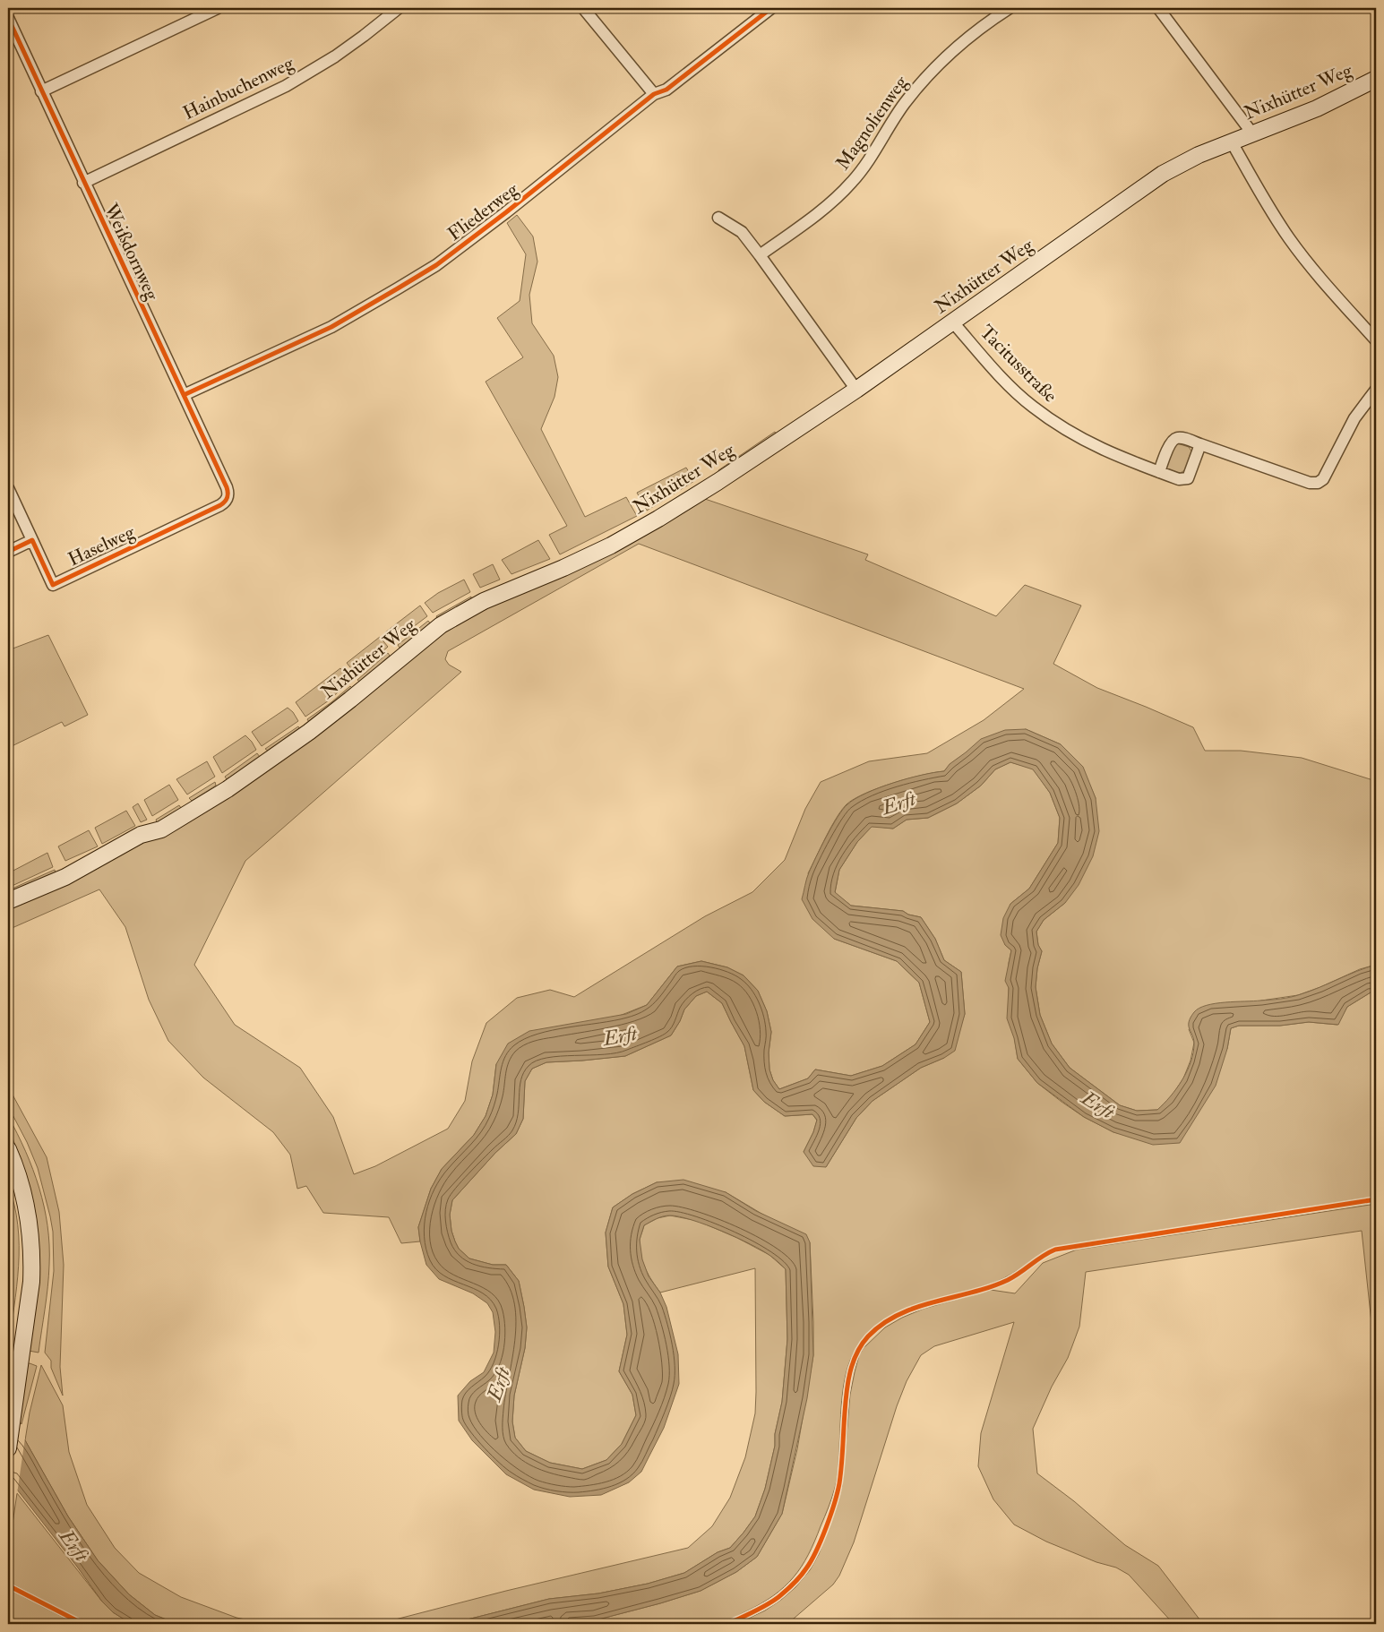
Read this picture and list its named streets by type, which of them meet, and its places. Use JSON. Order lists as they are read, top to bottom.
{
  "streets": {
    "main road": ["Nixhütter Weg"],
    "street": [
      "Hainbuchenweg",
      "Magnolienweg",
      "Fliederweg",
      "Weißdornweg",
      "Tacitusstraße",
      "Haselweg"
    ]
  },
  "crossings": [
    ["Hainbuchenweg", "Weißdornweg"],
    ["Nixhütter Weg", "Tacitusstraße"],
    ["Fliederweg", "Weißdornweg"],
    ["Weißdornweg", "Haselweg"]
  ],
  "water": ["Erft"]
}
